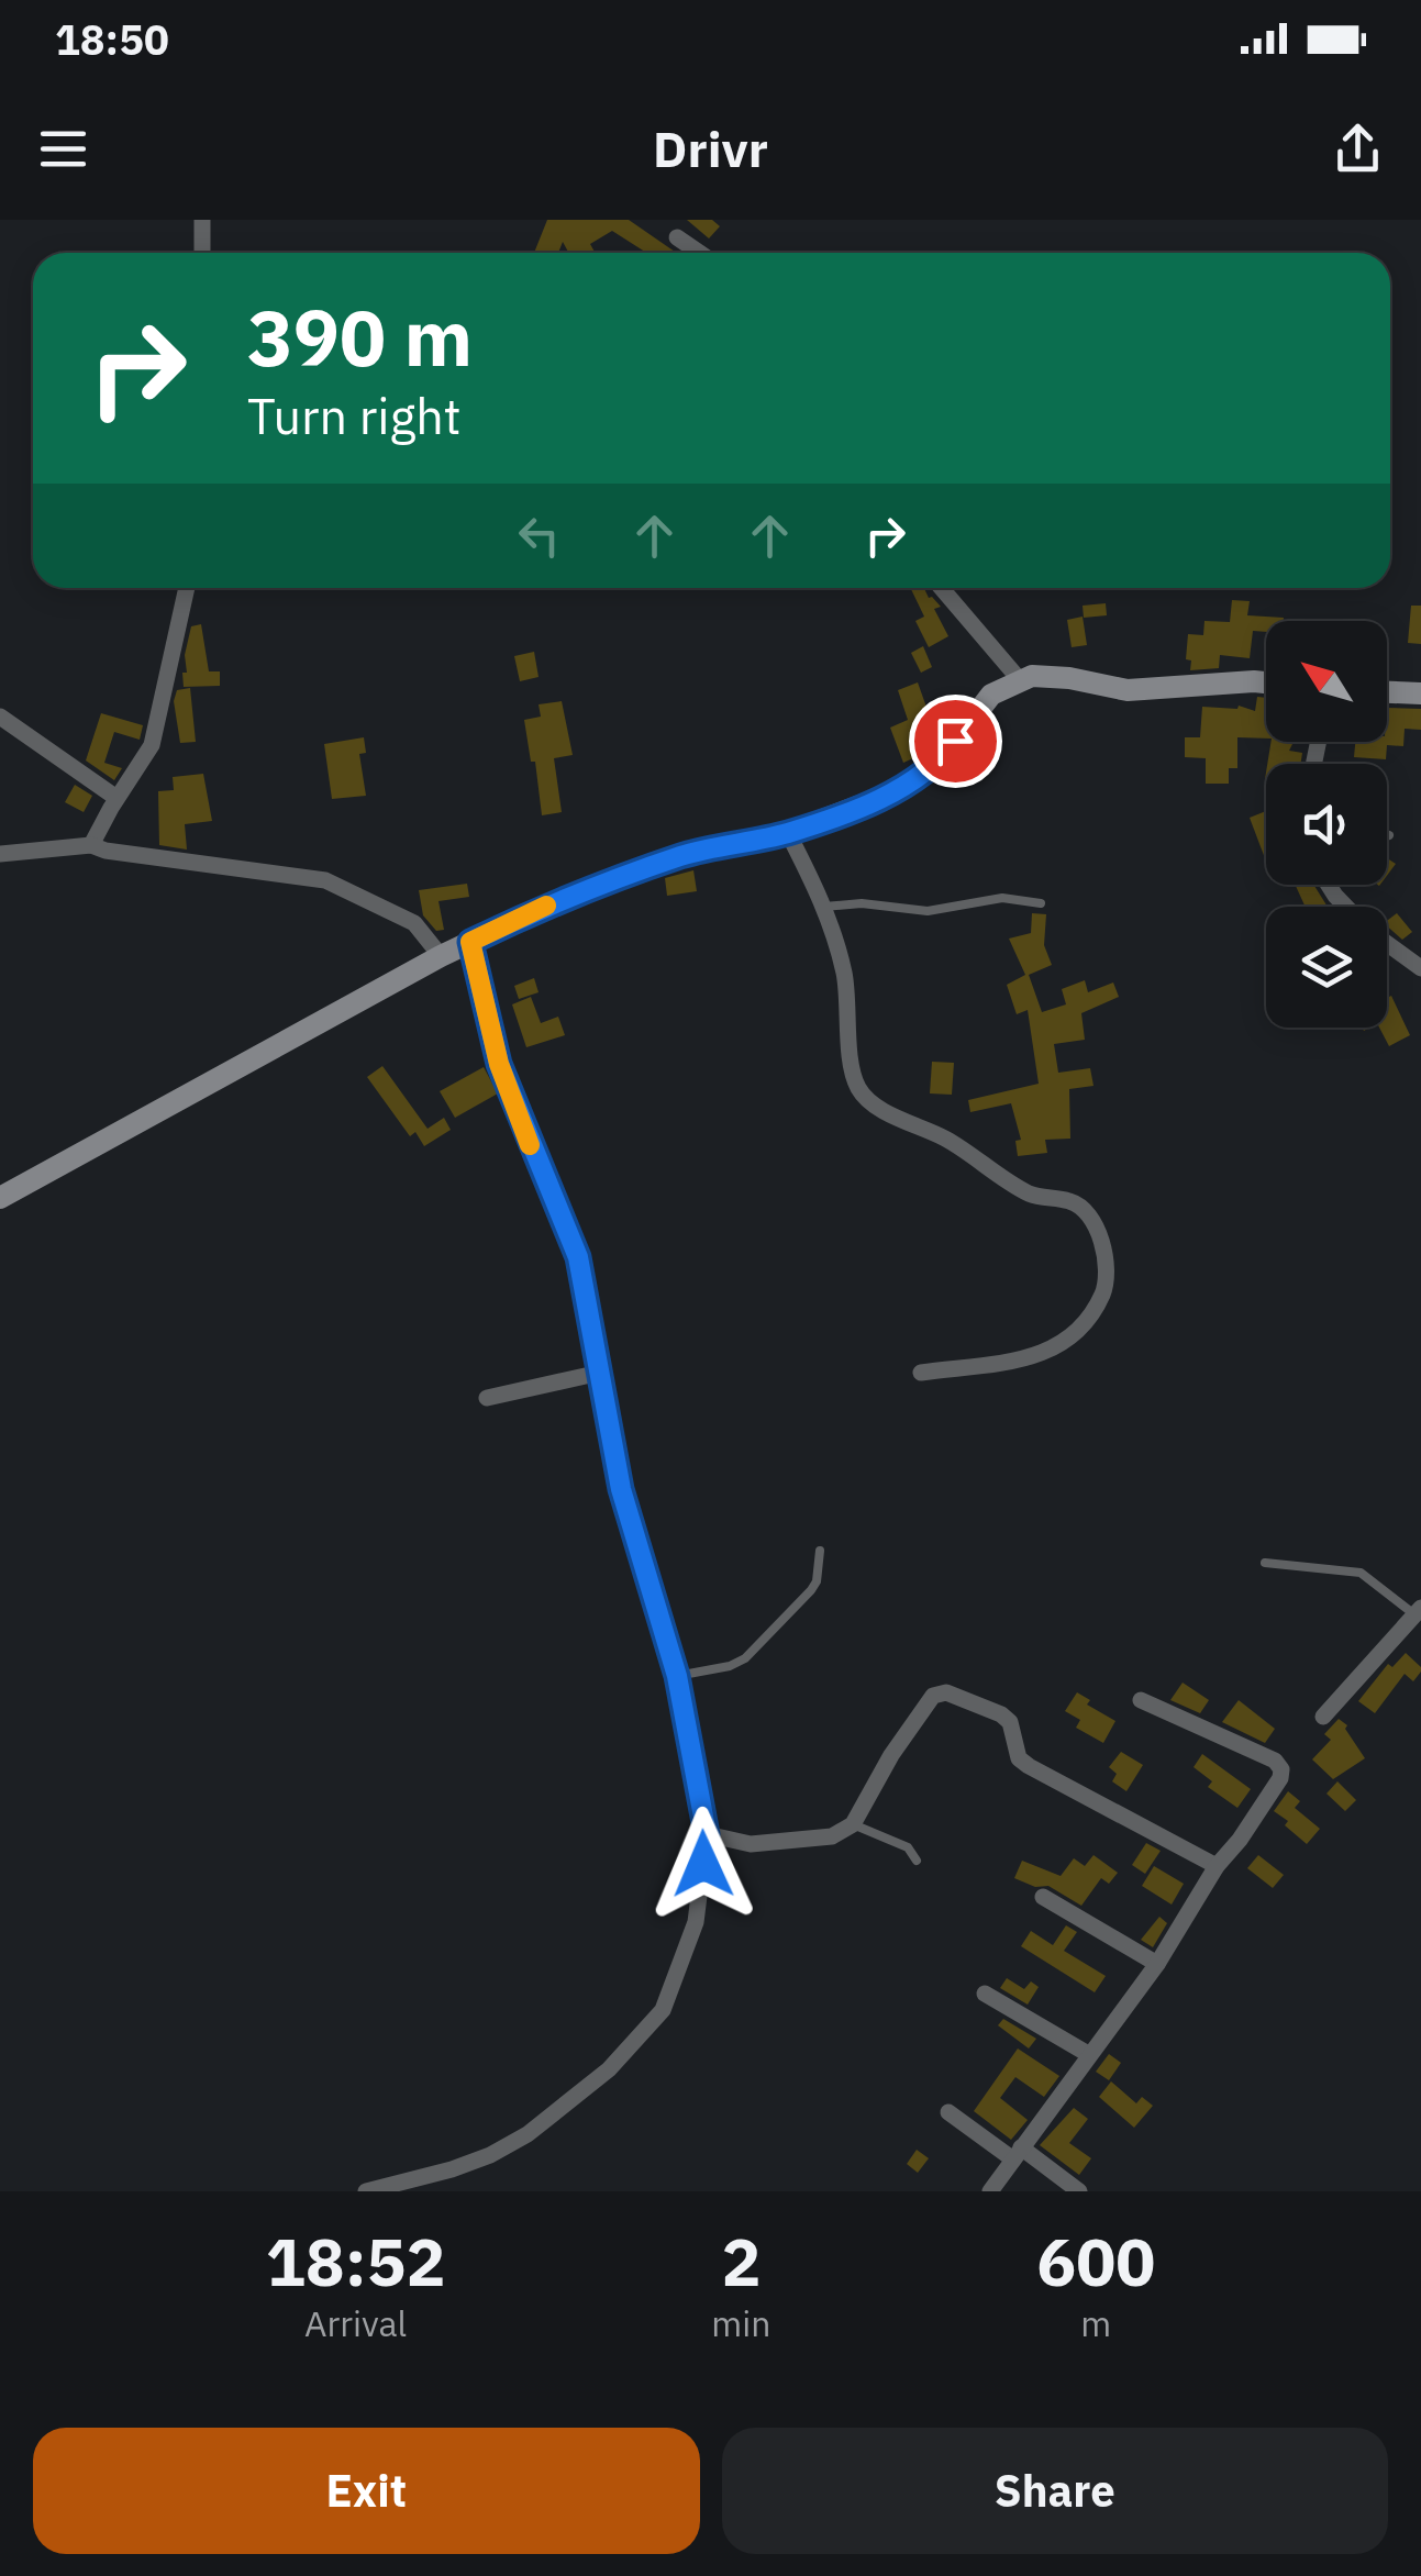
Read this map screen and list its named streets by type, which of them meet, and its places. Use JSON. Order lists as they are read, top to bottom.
{
  "north": "top left",
  "page": {
    "status": "18:50",
    "header": "Drivr",
    "turn": ["390 m", "Turn right"],
    "eta": [
      "18:52",
      "Arrival",
      "2",
      "min",
      "600",
      "m"
    ],
    "buttons": ["Exit", "Share"]
  }
}
